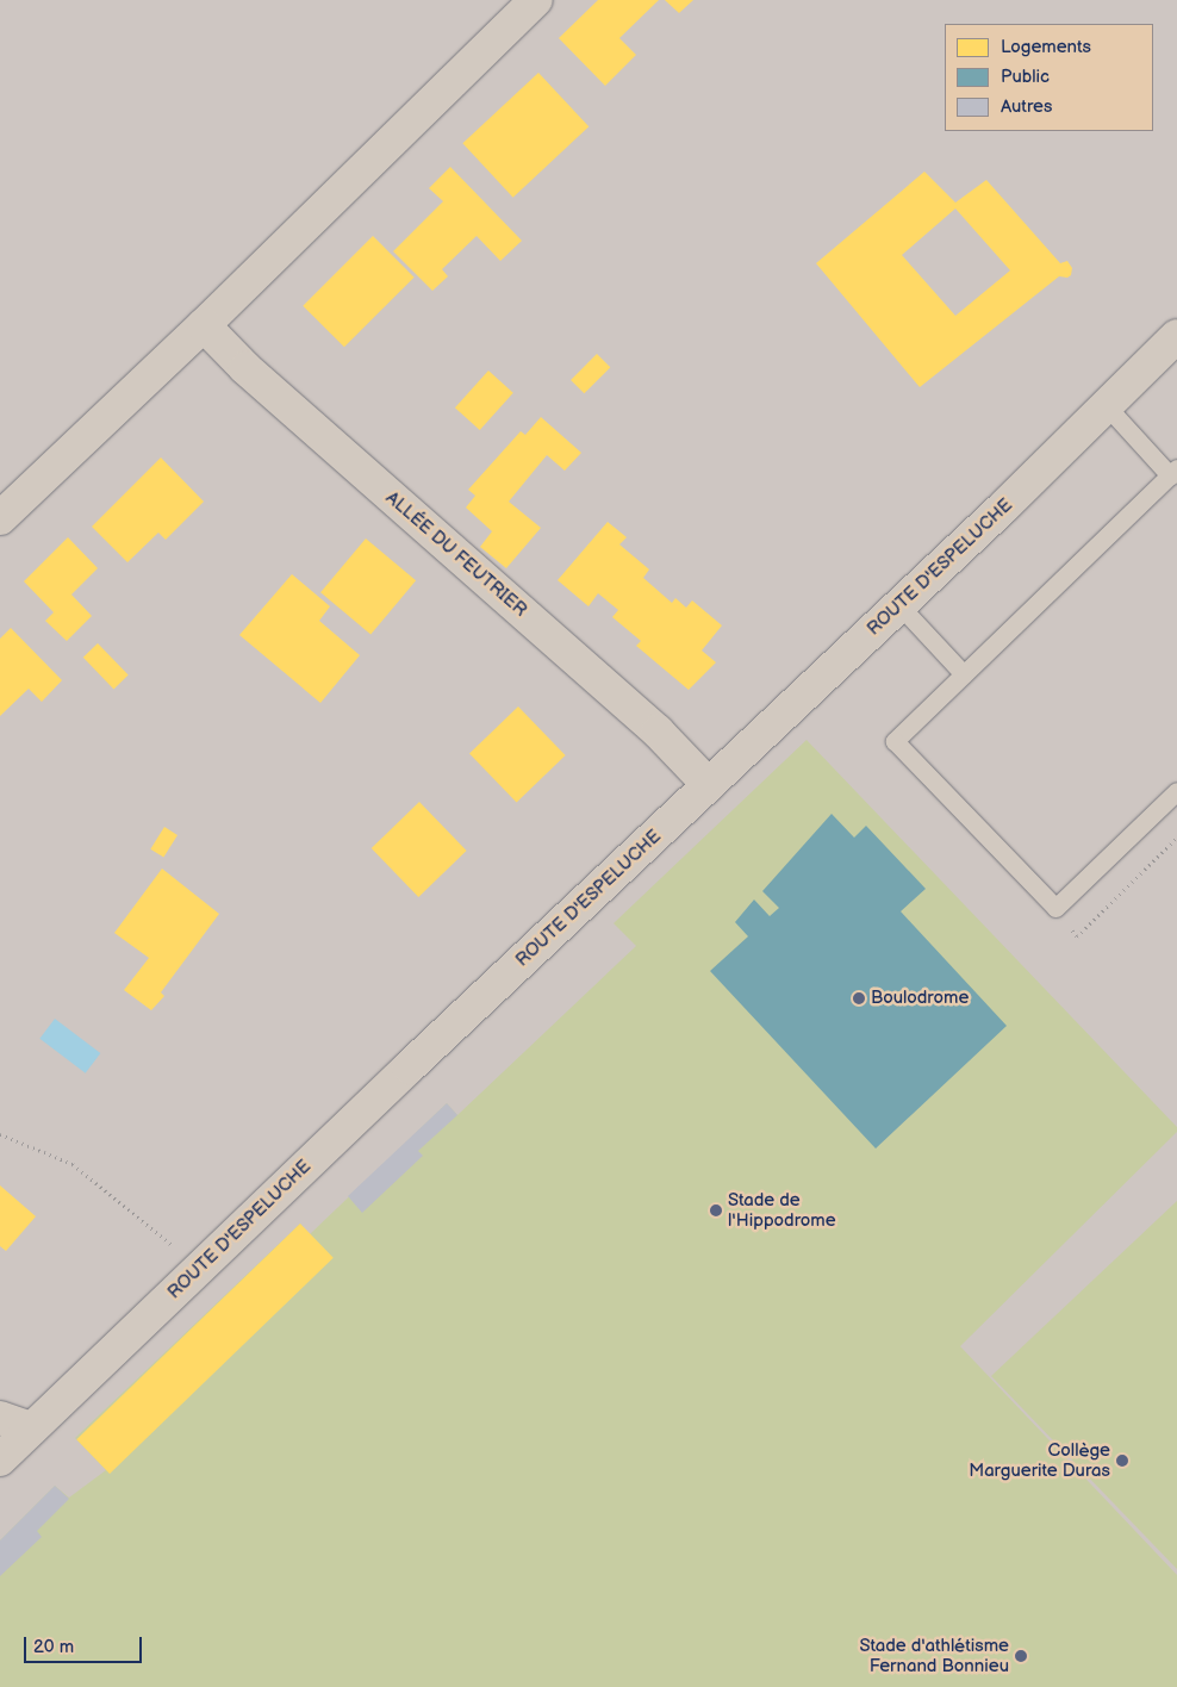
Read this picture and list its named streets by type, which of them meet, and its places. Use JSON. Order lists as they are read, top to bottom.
{
  "streets": {
    "street": ["ALLÉE DU FEUTRIER", "ROUTE D'ESPELUCHE"]
  },
  "crossings": [
    ["ALLÉE DU FEUTRIER", "ROUTE D'ESPELUCHE"]
  ],
  "places": [
    "Boulodrome",
    "Stade de l'Hippodrome",
    "Collège Marguerite Duras",
    "Stade d'athlétisme Fernand Bonnieu"
  ],
  "legend": ["Logements", "Public", "Autres"],
  "scale_bar": "20 m"
}
